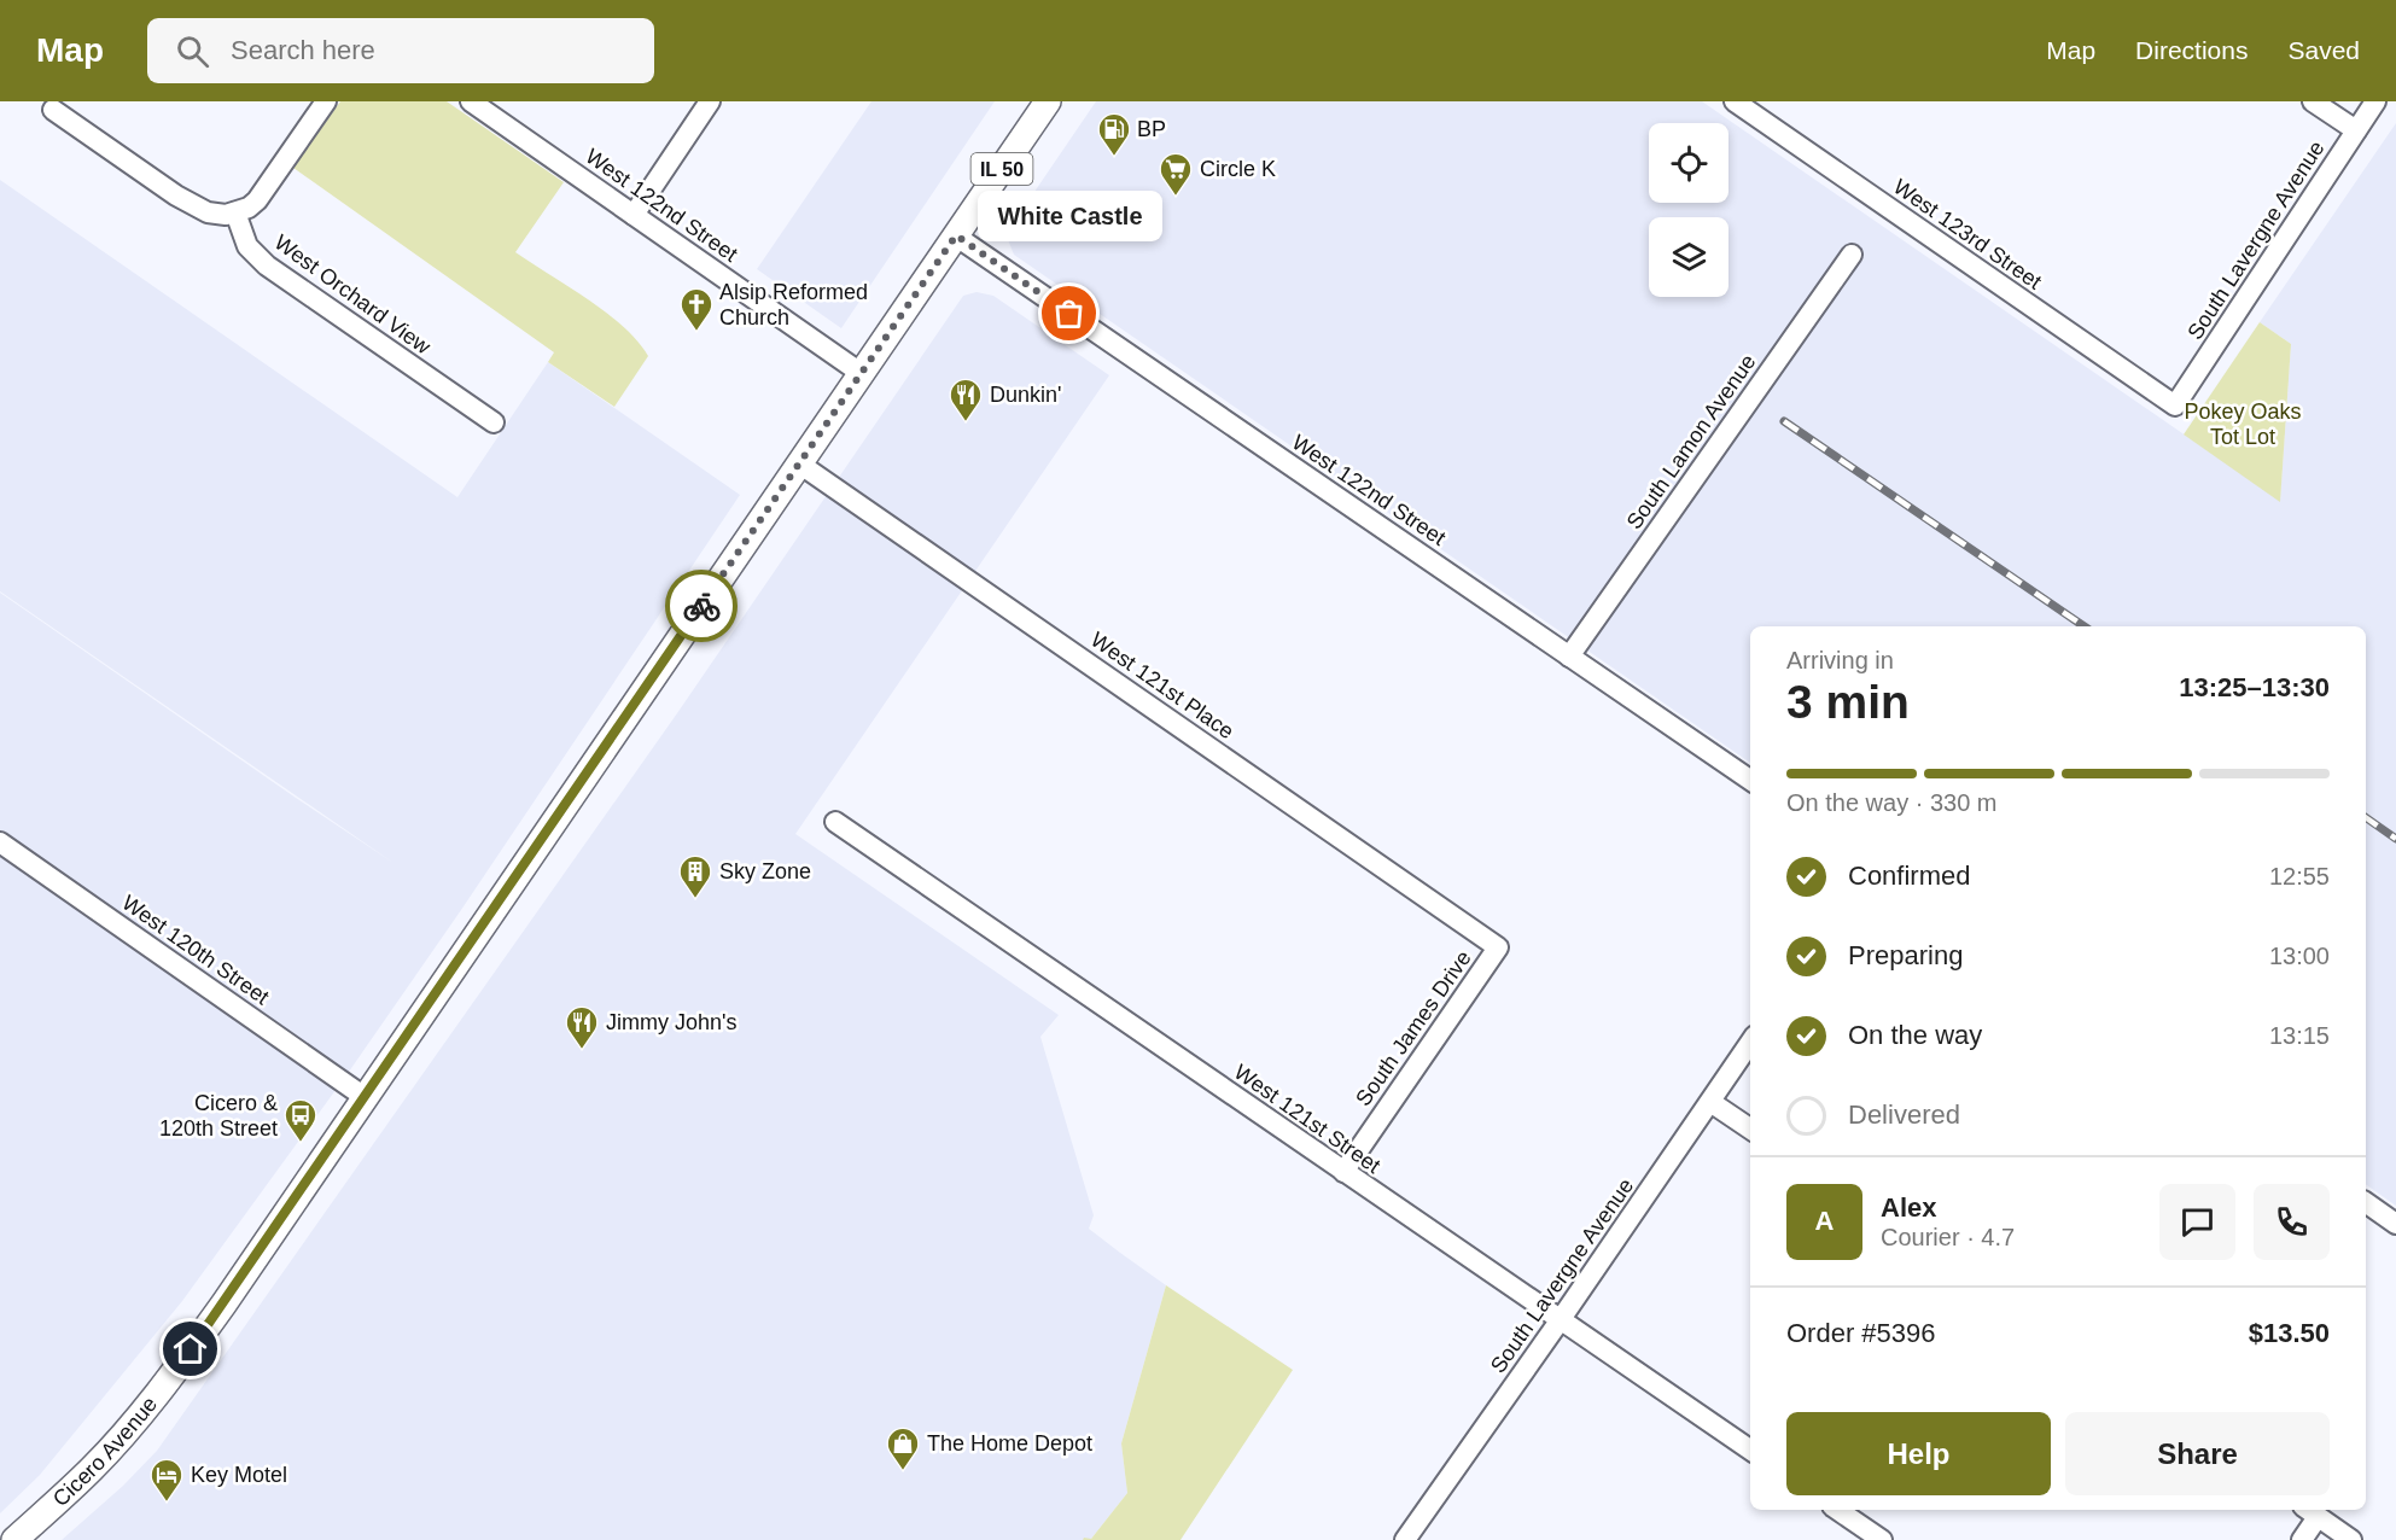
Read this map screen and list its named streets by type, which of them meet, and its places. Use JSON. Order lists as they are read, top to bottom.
{
  "streets": {
    "main road": ["IL 50", "Cicero Avenue"],
    "street": [
      "West 122nd Street",
      "West 123rd Street",
      "South Lavergne Avenue",
      "West Orchard View",
      "South Lamon Avenue",
      "West 121st Place",
      "West 120th Street",
      "South James Drive",
      "West 121st Street"
    ]
  },
  "crossings": [
    ["West 122nd Street", "South Lamon Avenue"],
    ["West 122nd Street", "Cicero Avenue"],
    ["West 123rd Street", "South Lavergne Avenue"],
    ["South Lavergne Avenue", "West 121st Street"],
    ["West 121st Place", "South James Drive"],
    ["West 121st Place", "Cicero Avenue"],
    ["West 120th Street", "Cicero Avenue"],
    ["South James Drive", "West 121st Street"]
  ],
  "parks": ["Pokey Oaks Tot Lot"],
  "places": {
    "fuel station": ["BP"],
    "supermarket": ["Circle K"],
    "other": ["White Castle"],
    "church": ["Alsip Reformed Church"],
    "restaurant": ["Dunkin'", "Jimmy John's"],
    "building": ["Sky Zone"],
    "bus stop": ["Cicero & 120th Street"],
    "shop": ["The Home Depot"],
    "hotel": ["Key Motel"]
  },
  "page": {
    "header": "Map",
    "search": "Search here",
    "nav": ["Map", "Directions", "Saved"],
    "bubble": "White Castle",
    "heading": ["3 min", "Arriving in", "13:25–13:30"],
    "panel": [
      "Alex",
      "Courier · 4.7",
      "Order #5396",
      "$13.50"
    ],
    "bar": "On the way · 330 m",
    "list": [
      ["Confirmed", "12:55"],
      ["Preparing", "13:00"],
      ["On the way", "13:15"],
      "Delivered"
    ],
    "round": "A",
    "buttons": ["Help", "Share"]
  }
}
